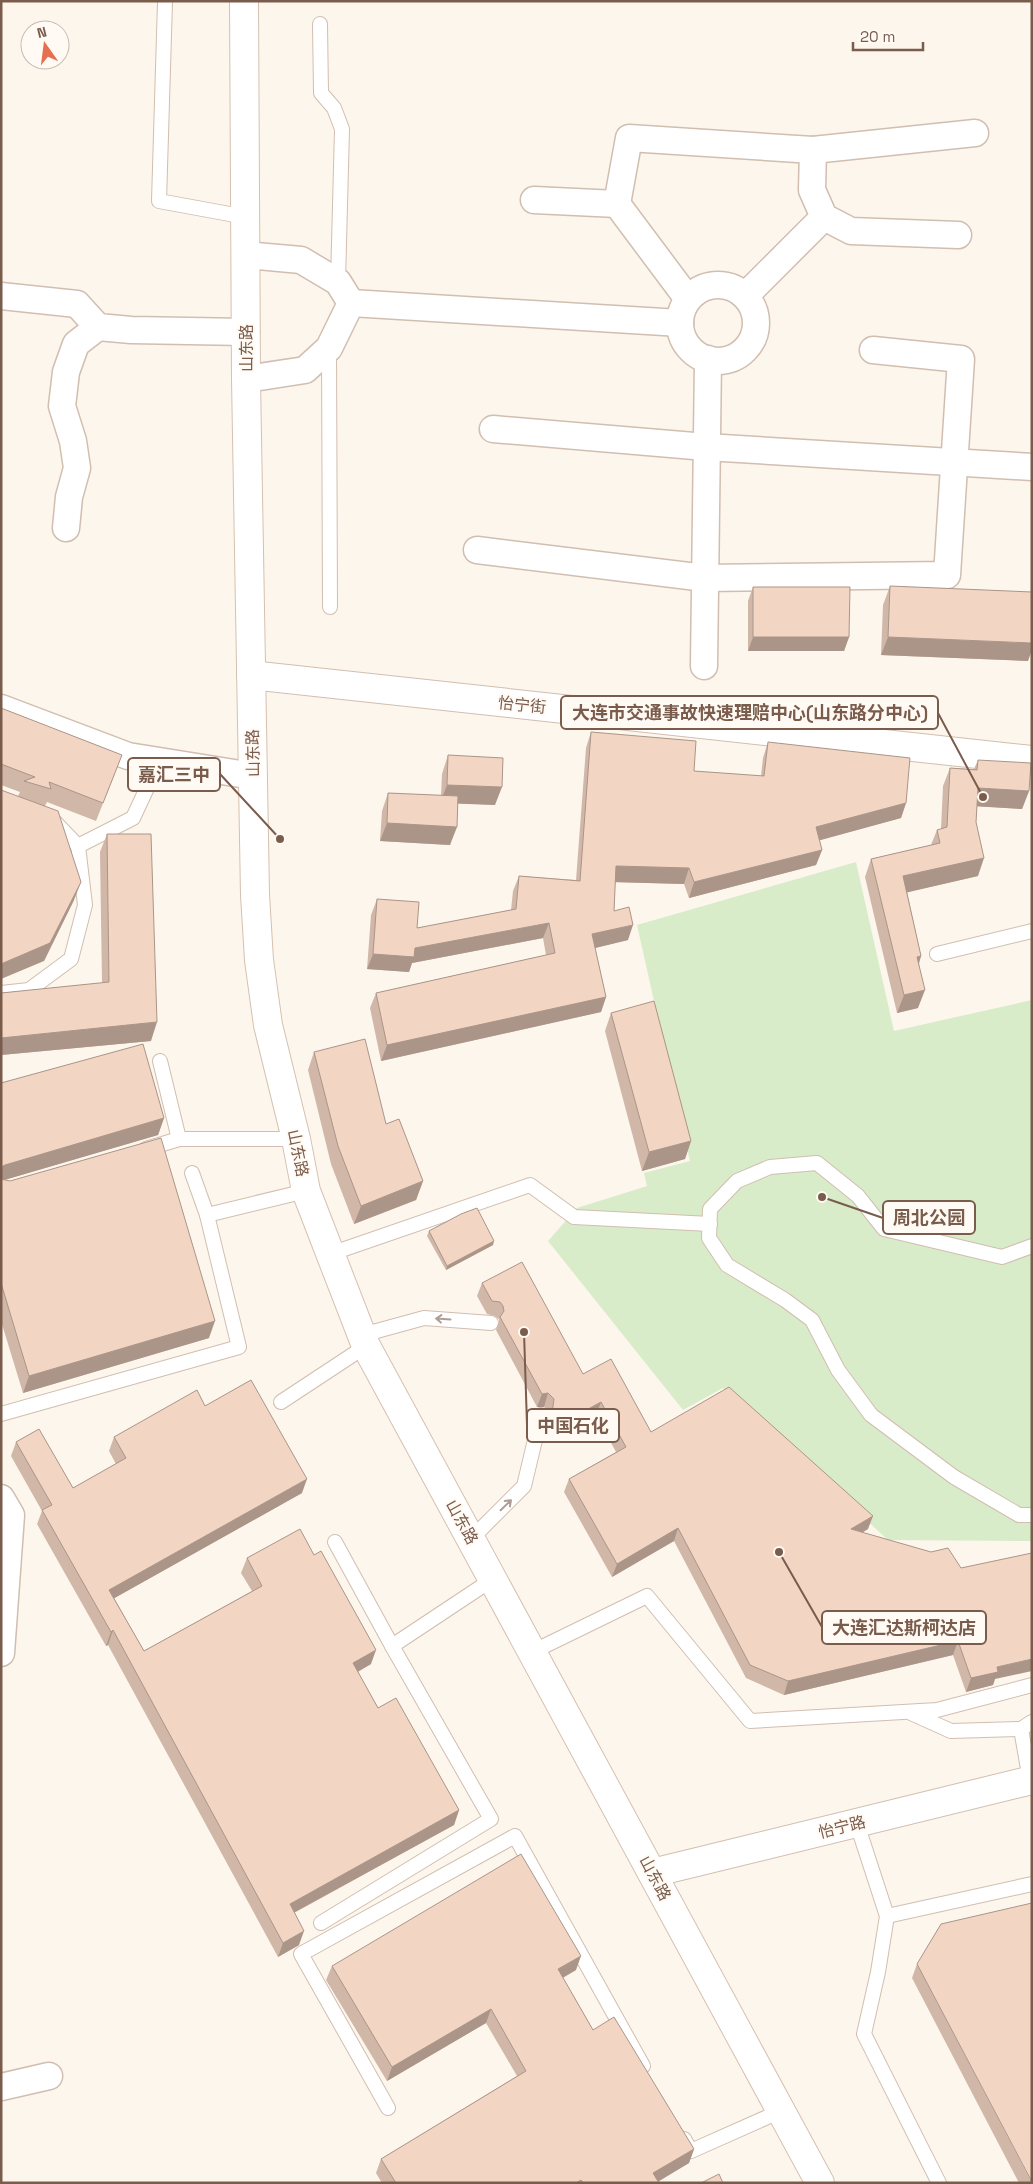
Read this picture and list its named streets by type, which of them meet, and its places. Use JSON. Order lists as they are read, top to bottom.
{
  "streets": {
    "main road": ["山东路", "怡宁街", "怡宁路"]
  },
  "crossings": [
    ["山东路", "怡宁街"],
    ["山东路", "怡宁路"]
  ],
  "places": [
    "大连市交通事故快速理赔中心(山东路分中心)",
    "嘉汇三中",
    "周北公园",
    "中国石化",
    "大连汇达斯柯达店"
  ],
  "scale_bar": "20 m",
  "north": "top"
}
